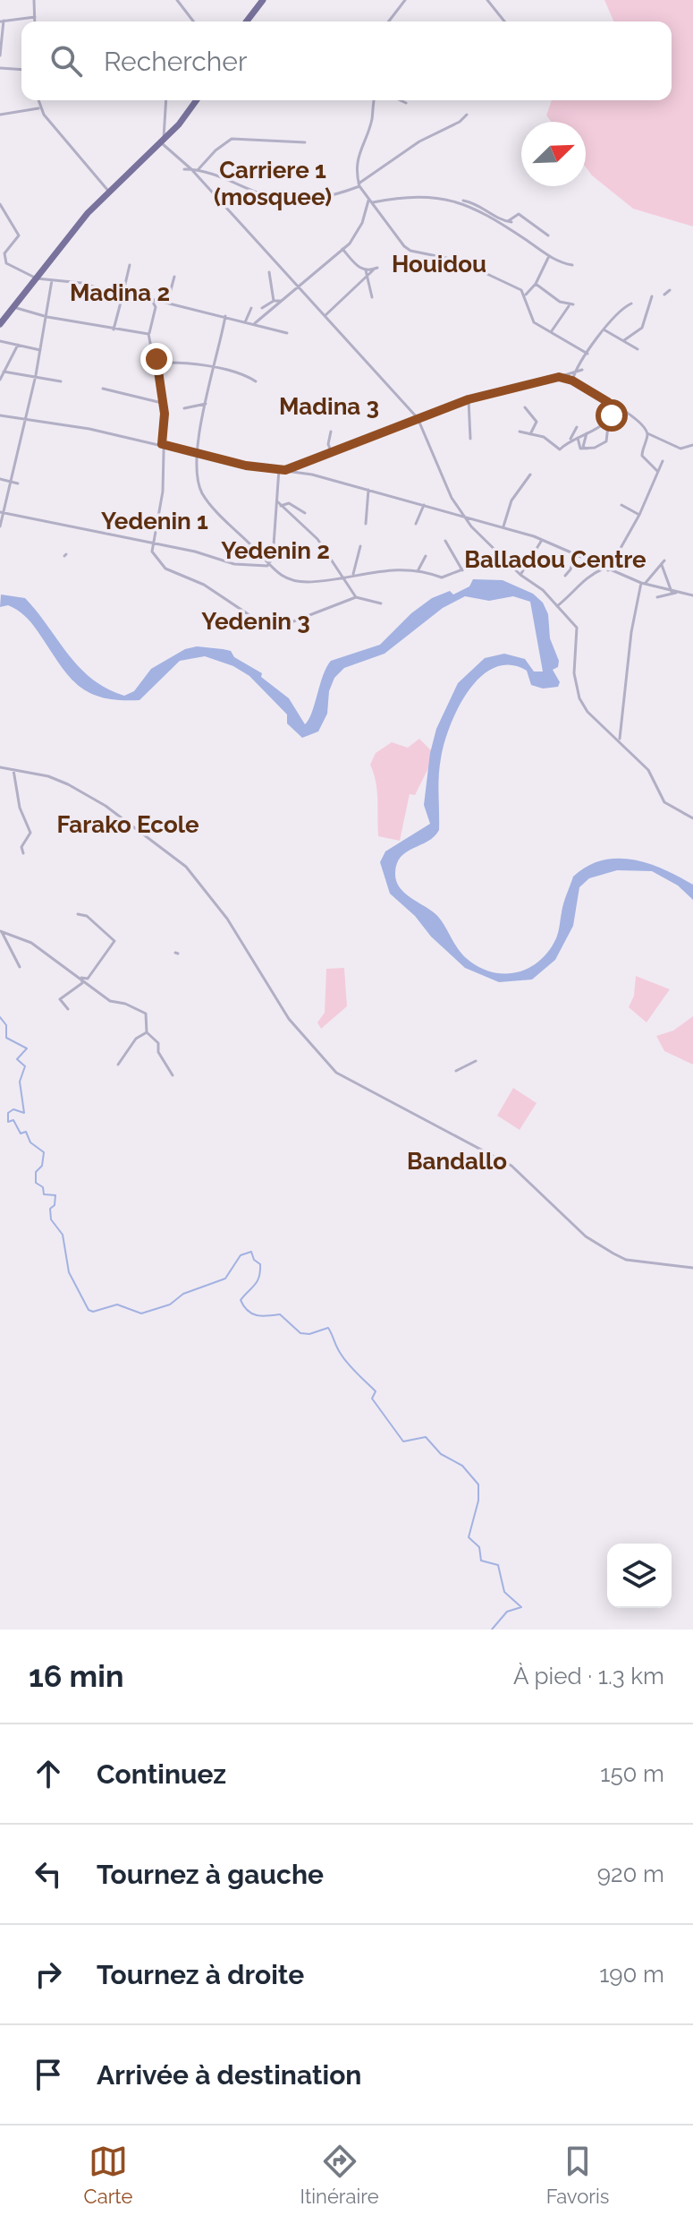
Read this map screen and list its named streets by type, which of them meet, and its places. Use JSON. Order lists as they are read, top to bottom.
{
  "districts": [
    "Carriere 1 (mosquee)",
    "Houidou",
    "Madina 2",
    "Madina 3",
    "Yedenin 1",
    "Yedenin 2",
    "Balladou Centre",
    "Yedenin 3",
    "Farako Ecole",
    "Bandallo"
  ],
  "north": "top right",
  "page": {
    "search": "Rechercher",
    "heading": ["16 min", "À pied · 1.3 km"],
    "list": [
      ["Continuez", "150 m"],
      ["Tournez à gauche", "920 m"],
      ["Tournez à droite", "190 m"],
      "Arrivée à destination"
    ],
    "nav": ["Carte", "Itinéraire", "Favoris"]
  }
}
